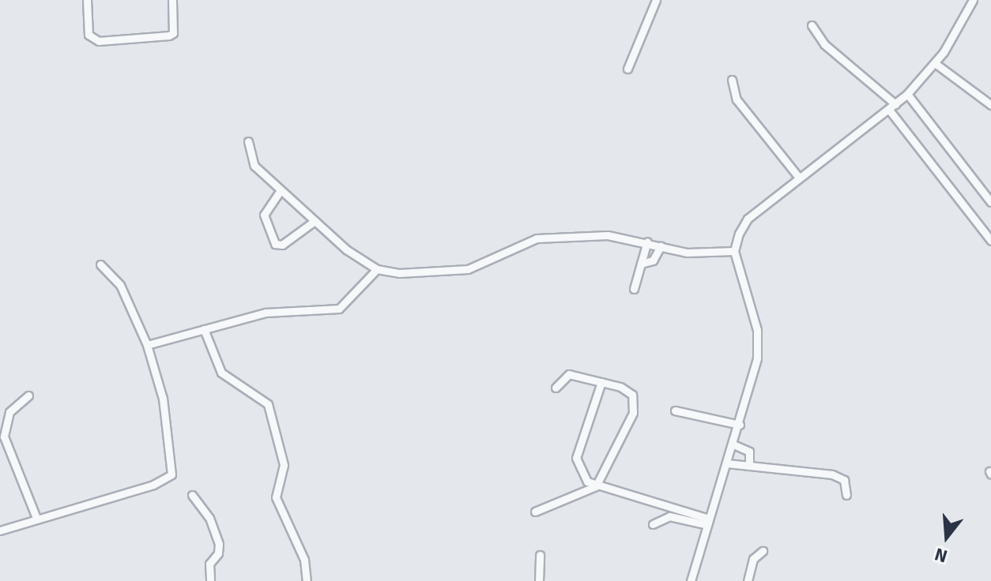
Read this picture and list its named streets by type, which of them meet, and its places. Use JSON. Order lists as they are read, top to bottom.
{
  "north": "bottom"
}
